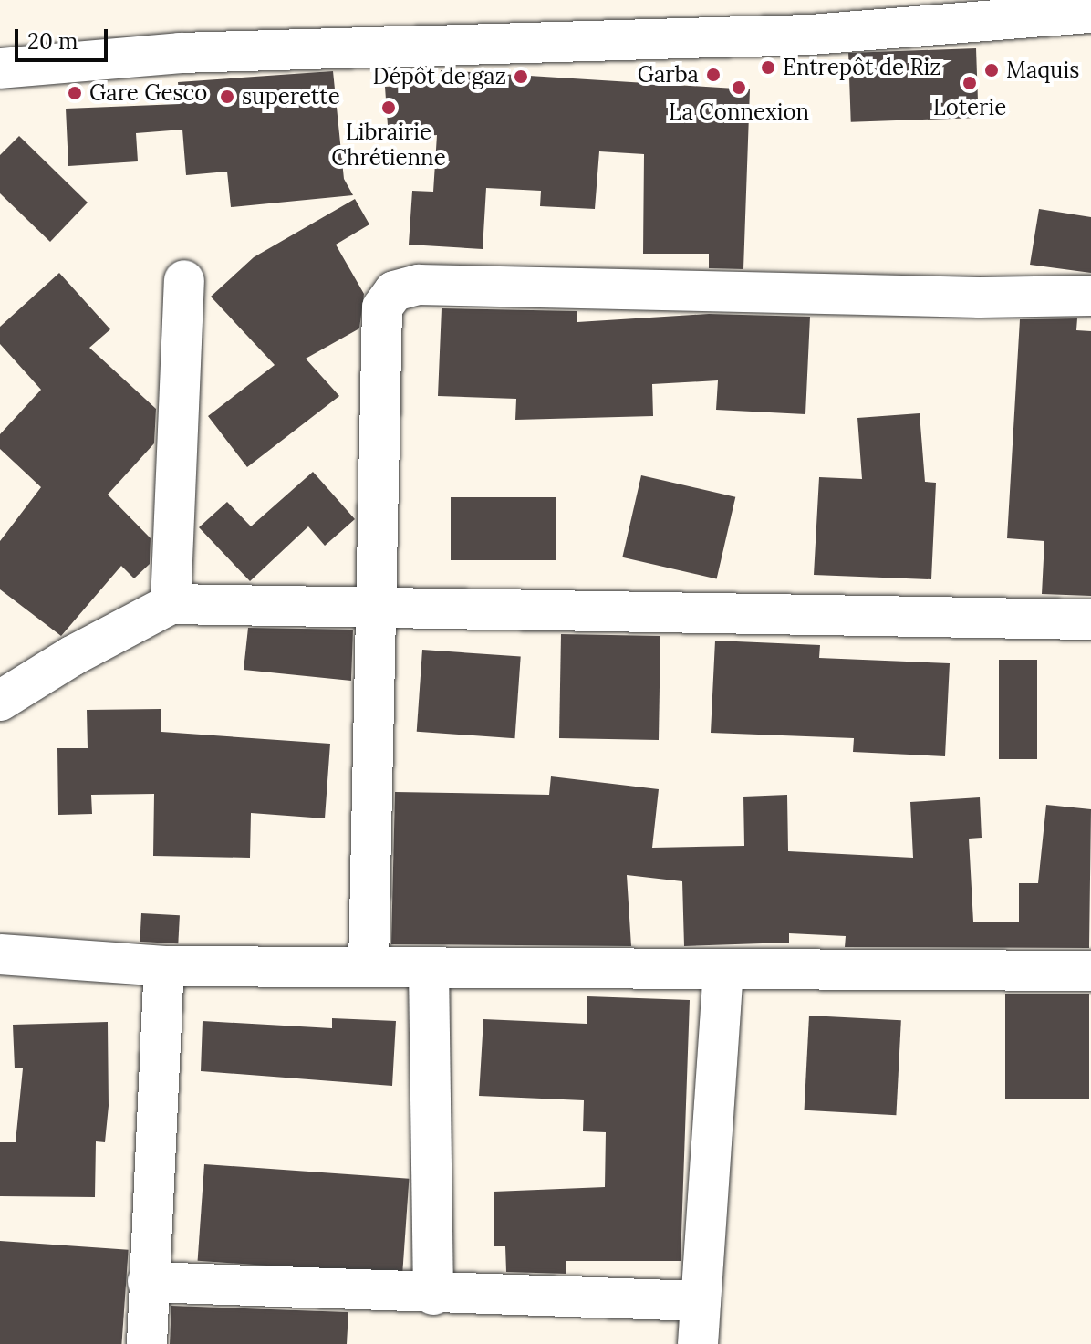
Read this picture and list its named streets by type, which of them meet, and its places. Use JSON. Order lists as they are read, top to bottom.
{
  "places": [
    "Entrepôt de Riz",
    "Maquis",
    "Garba",
    "Dépôt de gaz",
    "Loterie",
    "La Connexion",
    "Gare Gesco",
    "superette",
    "Librairie Chrétienne"
  ],
  "scale_bar": "20 m"
}
